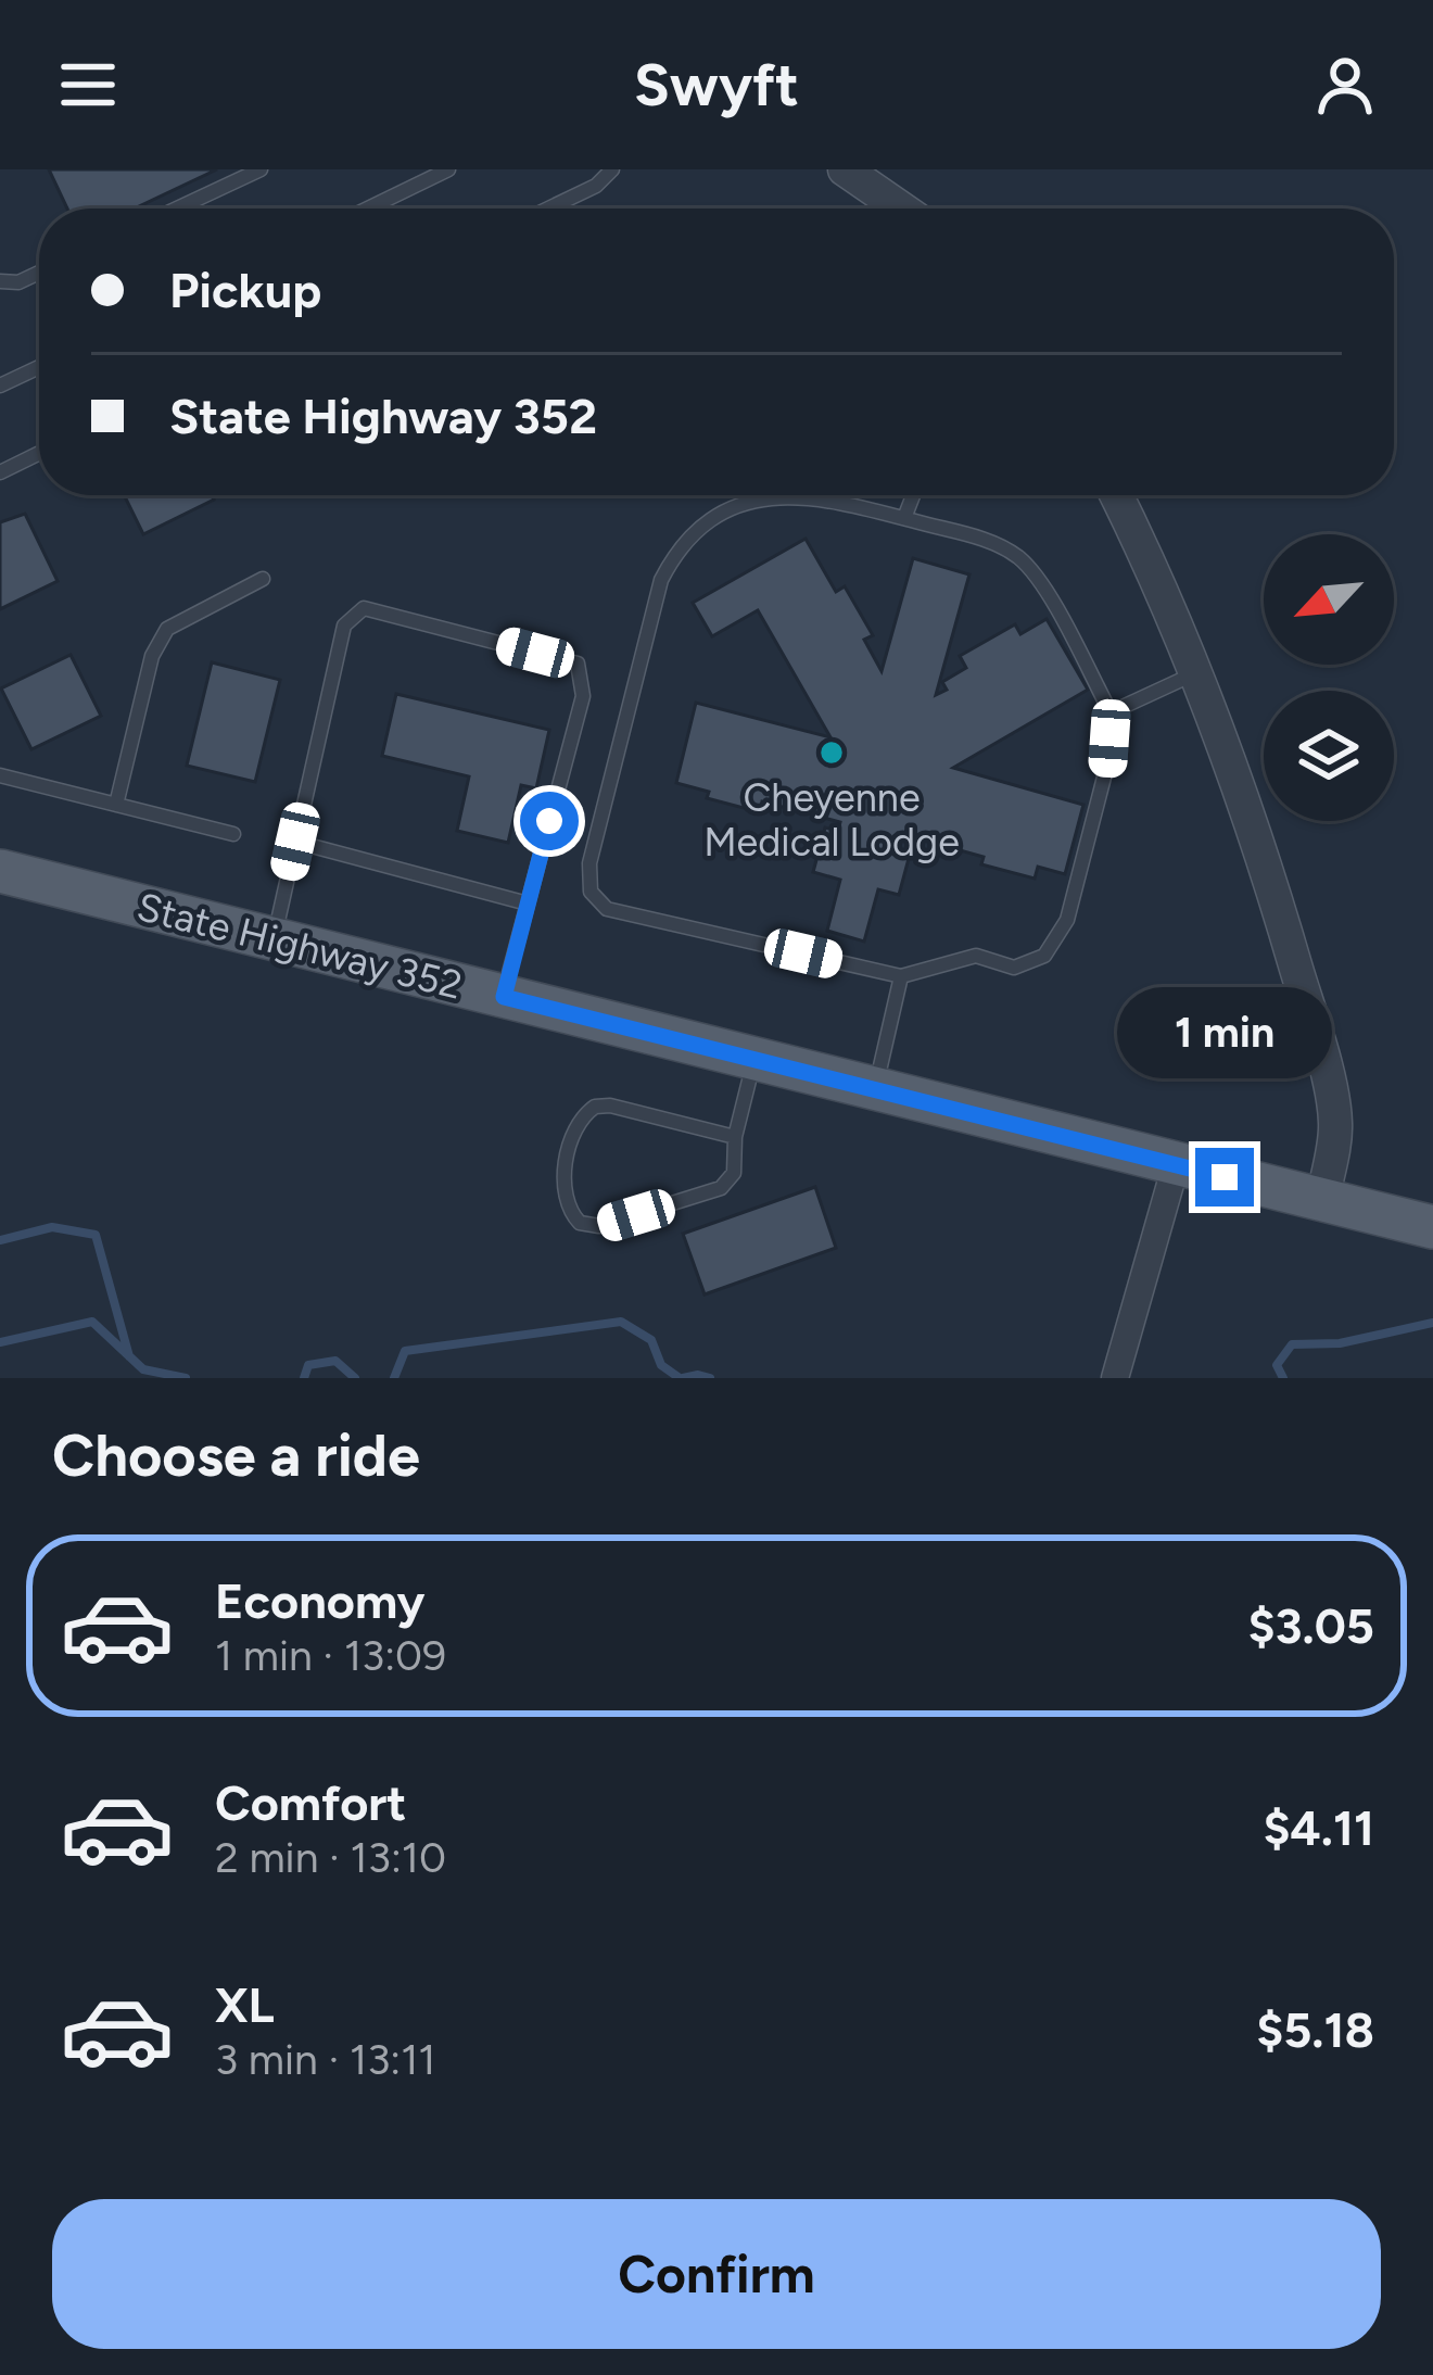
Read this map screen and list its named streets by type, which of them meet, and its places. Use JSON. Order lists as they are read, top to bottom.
{
  "streets": {
    "main road": ["State Highway 352"]
  },
  "places": ["Cheyenne Medical Lodge"],
  "north": "bottom left",
  "page": {
    "header": "Swyft",
    "banner": ["Pickup", "State Highway 352"],
    "bubble": "1 min",
    "heading": "Choose a ride",
    "list": [
      {
        "name": "Economy",
        "note": "1 min · 13:09",
        "value": "$3.05"
      },
      {
        "name": "Comfort",
        "note": "2 min · 13:10",
        "value": "$4.11"
      },
      {
        "name": "XL",
        "note": "3 min · 13:11",
        "value": "$5.18"
      }
    ],
    "buttons": "Confirm"
  }
}
